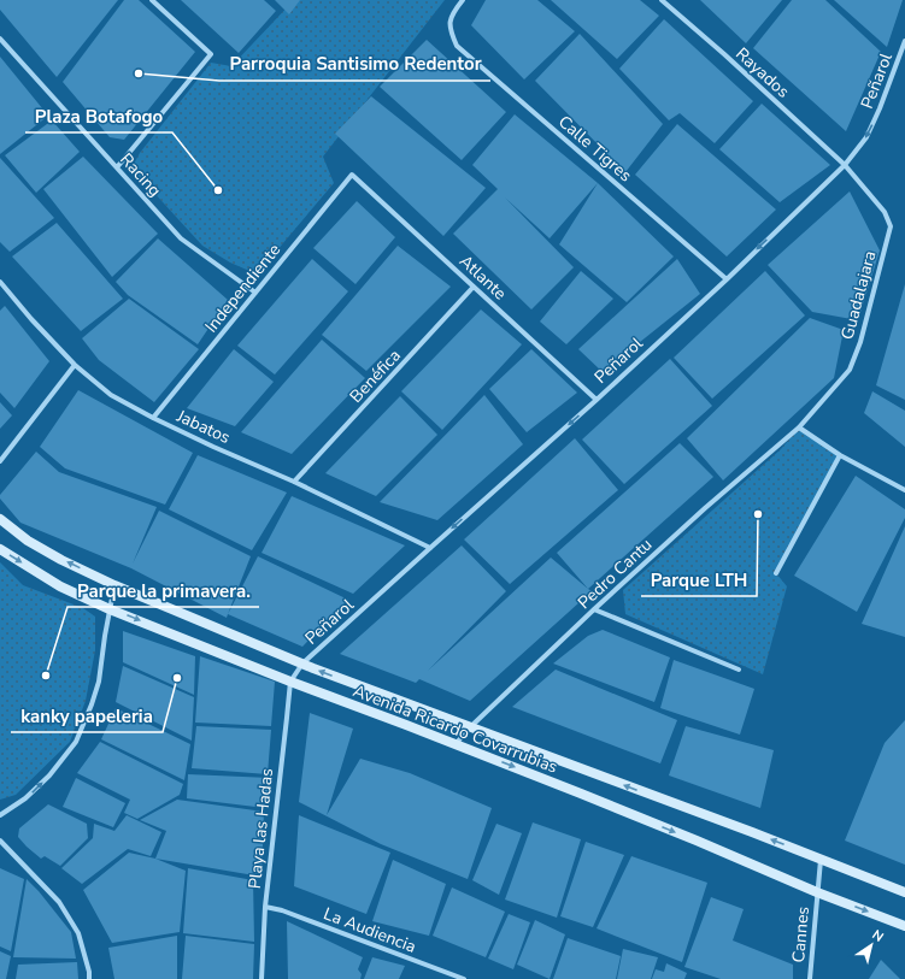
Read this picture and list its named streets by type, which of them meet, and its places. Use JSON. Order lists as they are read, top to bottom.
{
  "streets": {
    "street": [
      "Rayados",
      "Peñarol",
      "Calle Tigres",
      "Racing",
      "Atlante",
      "Independiente",
      "Guadalajara",
      "Benéfica",
      "Jabatos",
      "Pedro Cantu",
      "Avenida Ricardo Covarrubias",
      "Playa las Hadas",
      "La Audiencia",
      "Cannes"
    ]
  },
  "crossings": [
    ["Rayados", "Peñarol"],
    ["Rayados", "Guadalajara"],
    ["Peñarol", "Calle Tigres"],
    ["Peñarol", "Atlante"],
    ["Peñarol", "Guadalajara"],
    ["Peñarol", "Jabatos"],
    ["Peñarol", "Avenida Ricardo Covarrubias"],
    ["Racing", "Independiente"],
    ["Atlante", "Independiente"],
    ["Atlante", "Benéfica"],
    ["Independiente", "Jabatos"],
    ["Guadalajara", "Pedro Cantu"],
    ["Benéfica", "Jabatos"],
    ["Pedro Cantu", "Avenida Ricardo Covarrubias"],
    ["Avenida Ricardo Covarrubias", "Playa las Hadas"],
    ["Avenida Ricardo Covarrubias", "Cannes"],
    ["Playa las Hadas", "La Audiencia"]
  ],
  "one_way": ["Peñarol"],
  "places": [
    "Parroquia Santisimo Redentor",
    "Plaza Botafogo",
    "Parque LTH",
    "Parque la primavera.",
    "kanky papeleria"
  ],
  "north": "top right"
}
